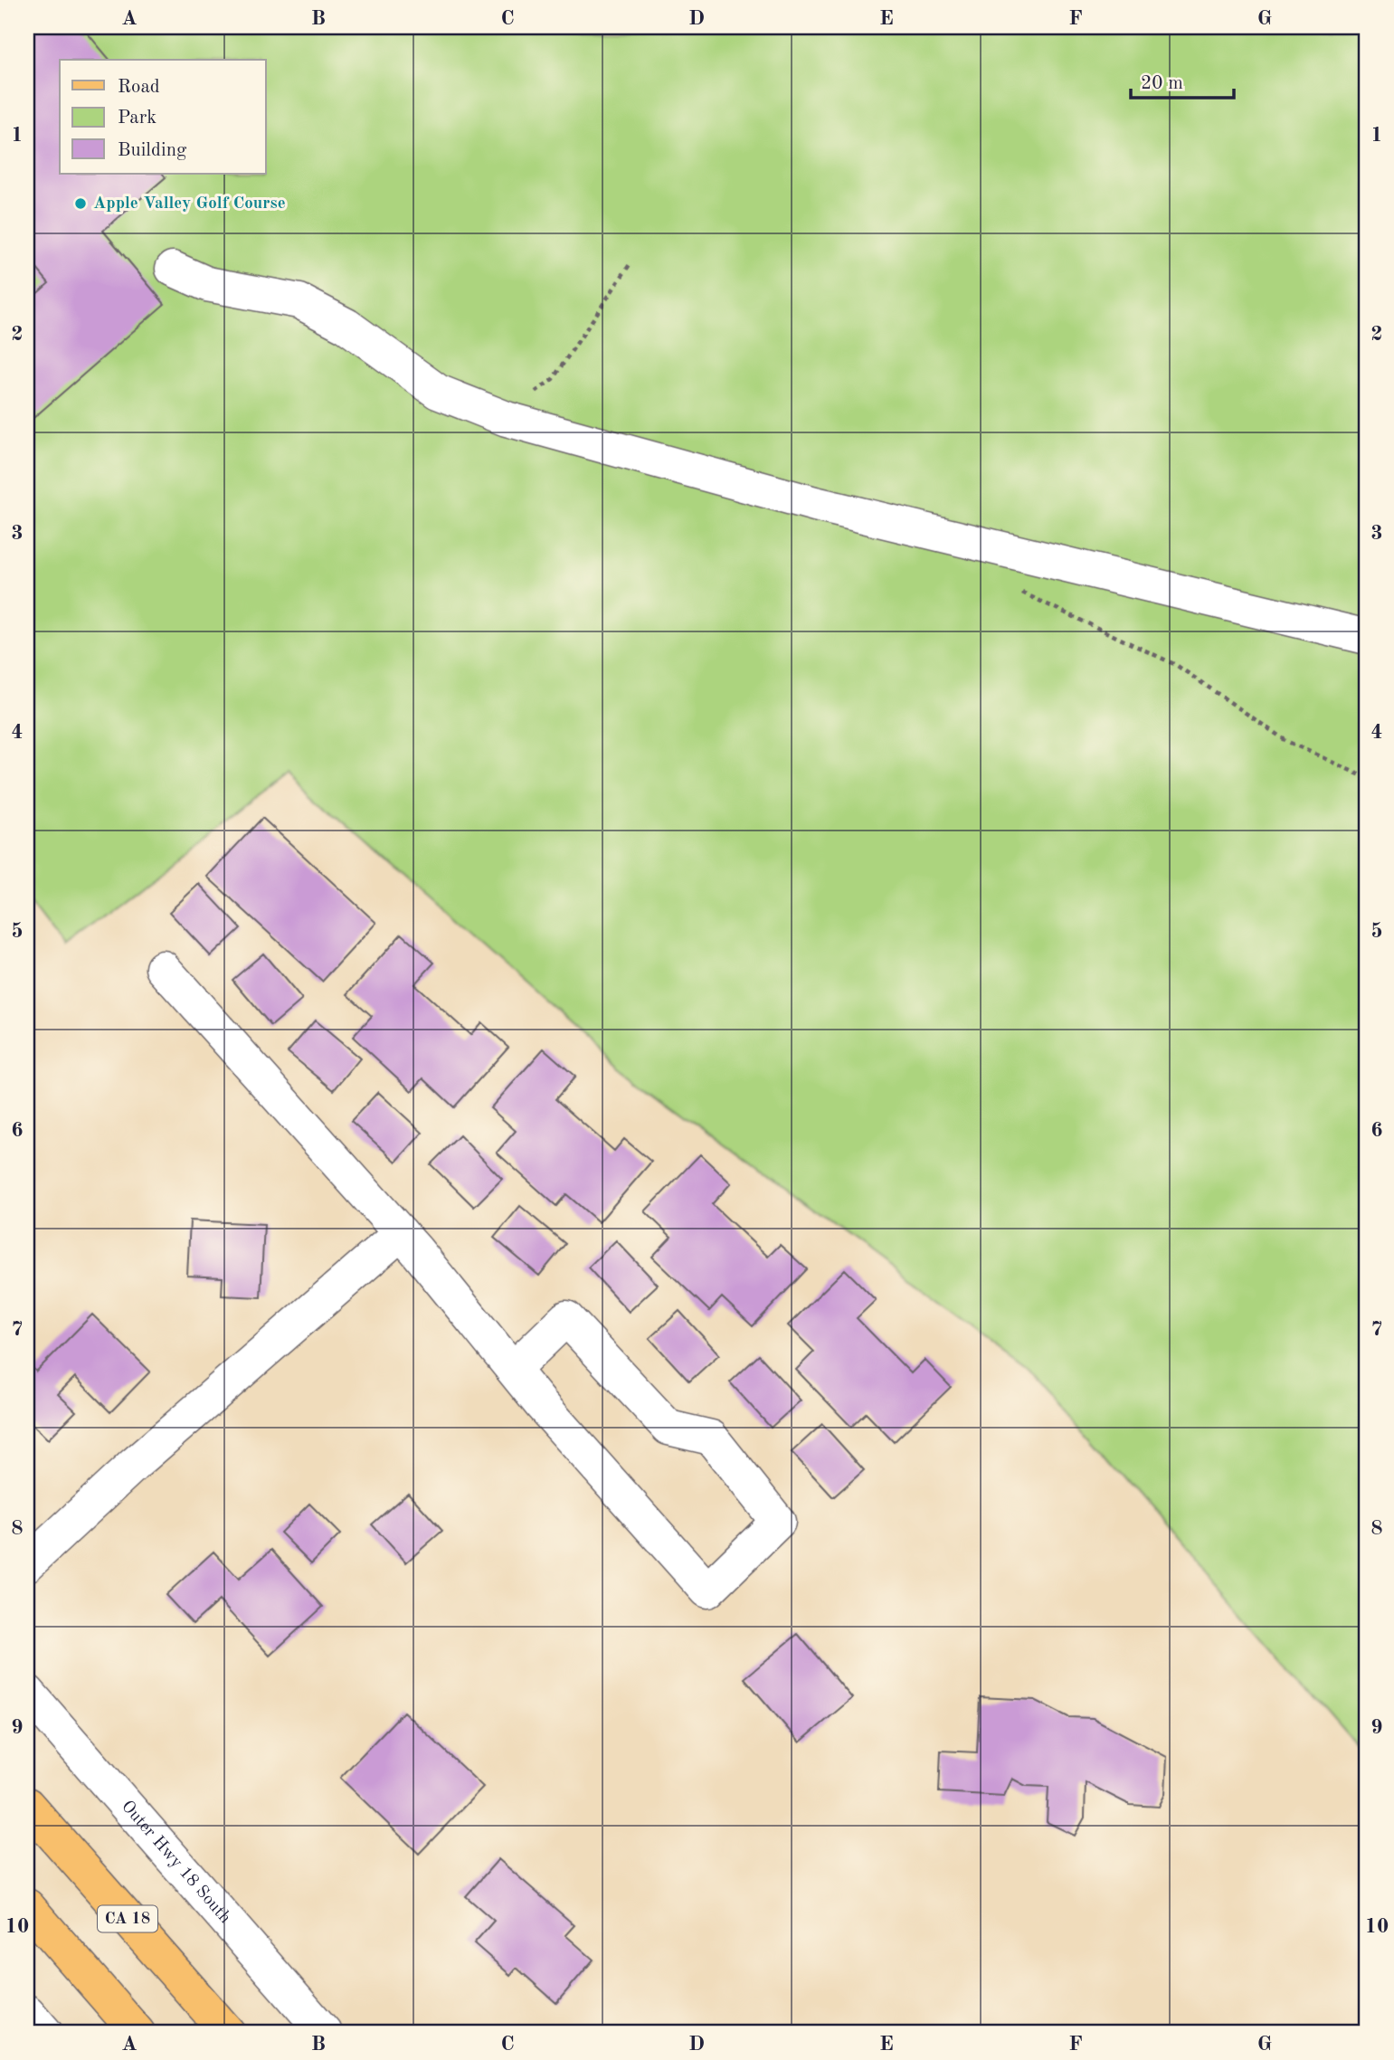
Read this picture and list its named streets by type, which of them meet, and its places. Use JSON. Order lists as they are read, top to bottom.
{
  "streets": {
    "main road": ["CA 18"],
    "street": ["Outer Hwy 18 South"]
  },
  "places": ["Apple Valley Golf Course"],
  "legend": ["Road", "Park", "Building"],
  "scale_bar": "20 m",
  "grid": {
    "columns": [
      "A",
      "B",
      "C",
      "D",
      "E",
      "F",
      "G"
    ],
    "rows": [
      "1",
      "2",
      "3",
      "4",
      "5",
      "6",
      "7",
      "8",
      "9",
      "10"
    ]
  }
}
